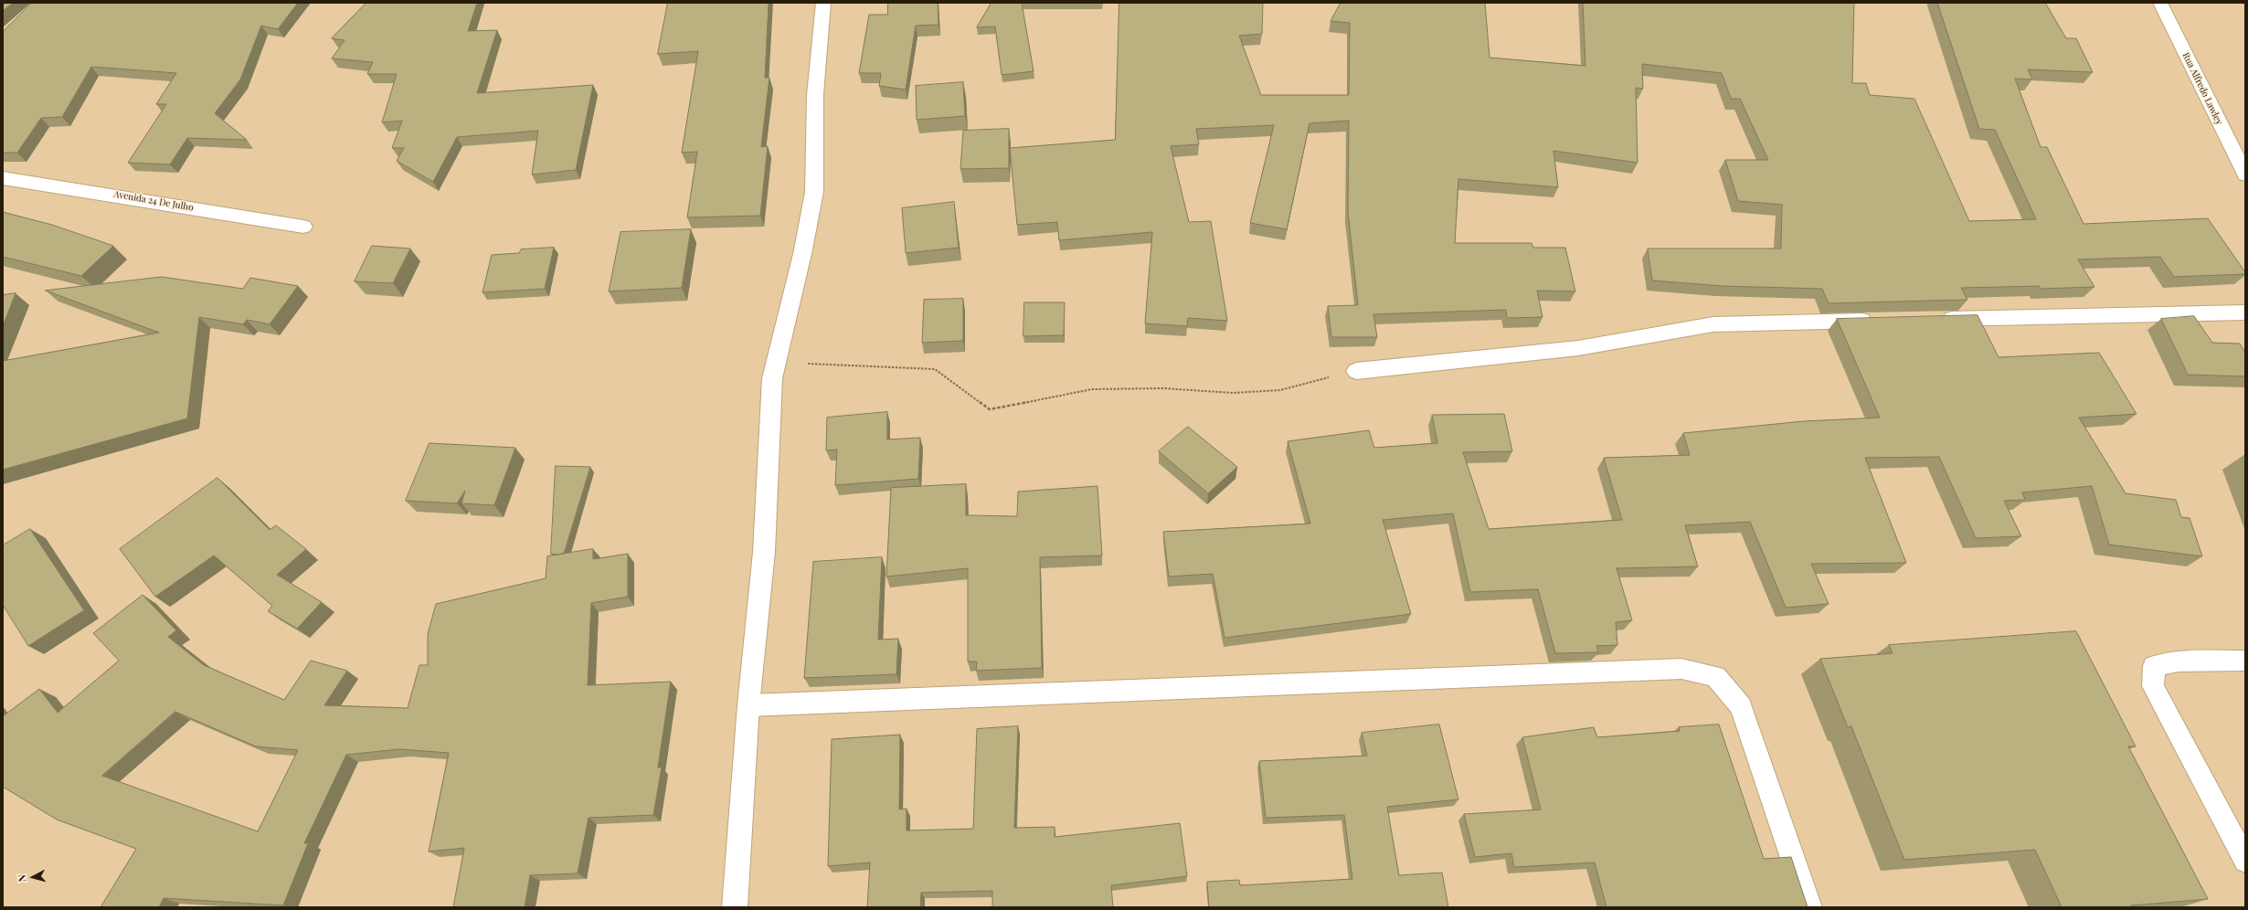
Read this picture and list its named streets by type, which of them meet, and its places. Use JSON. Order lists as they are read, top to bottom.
{
  "streets": {
    "street": ["Rua Alfredo Lawley", "Avenida 24 De Julho"]
  },
  "north": "left"
}
